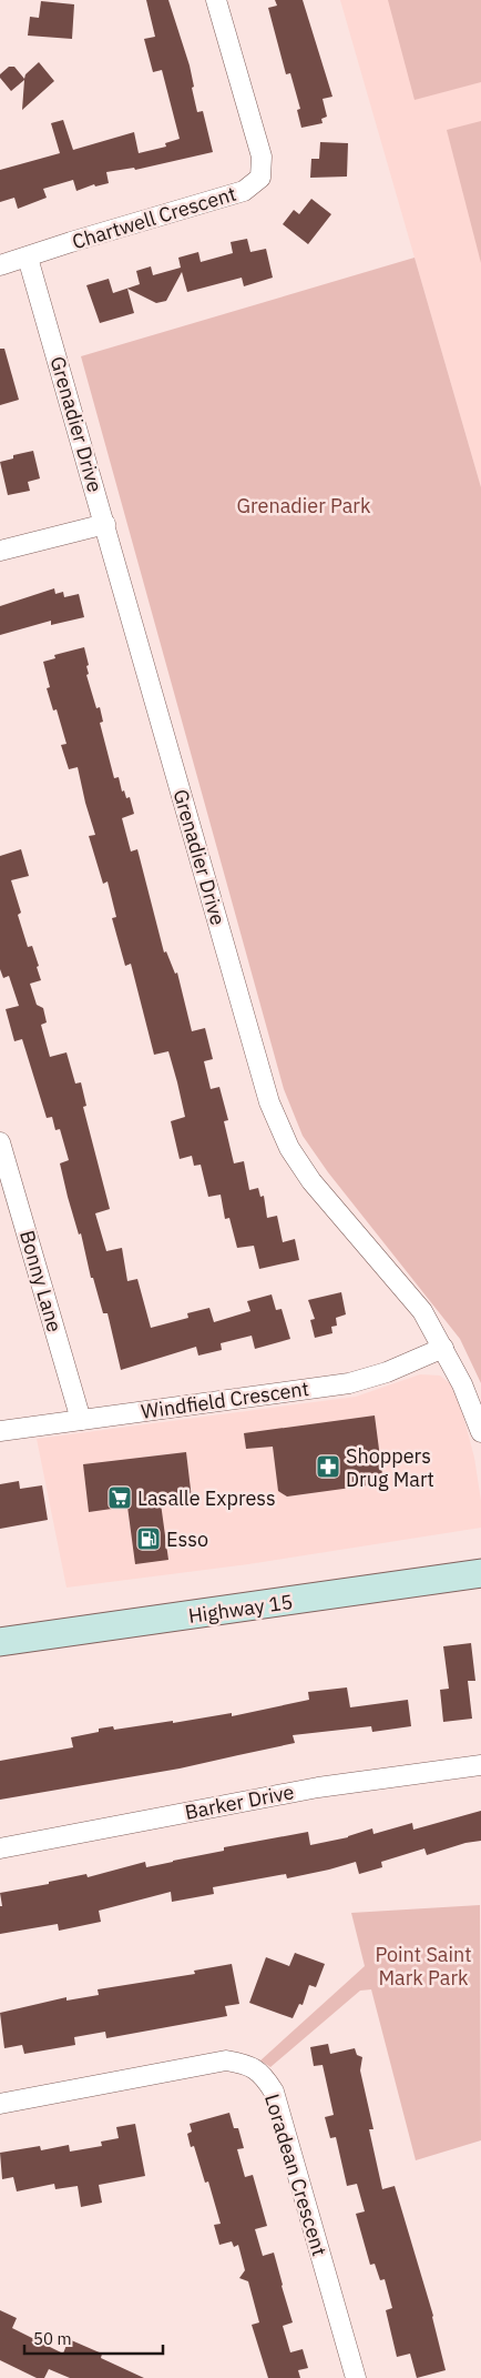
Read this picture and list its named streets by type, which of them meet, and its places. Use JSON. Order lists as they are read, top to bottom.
{
  "streets": {
    "main road": ["Highway 15"],
    "street": [
      "Chartwell Crescent",
      "Grenadier Drive",
      "Bonny Lane",
      "Windfield Crescent",
      "Barker Drive",
      "Loradean Crescent"
    ]
  },
  "crossings": [
    ["Chartwell Crescent", "Grenadier Drive"],
    ["Grenadier Drive", "Windfield Crescent"],
    ["Bonny Lane", "Windfield Crescent"]
  ],
  "parks": ["Grenadier Park", "Point Saint Mark Park"],
  "places": {
    "pharmacy": ["Shoppers Drug Mart"],
    "supermarket": ["Lasalle Express"],
    "fuel station": ["Esso"]
  },
  "scale_bar": "50 m"
}
